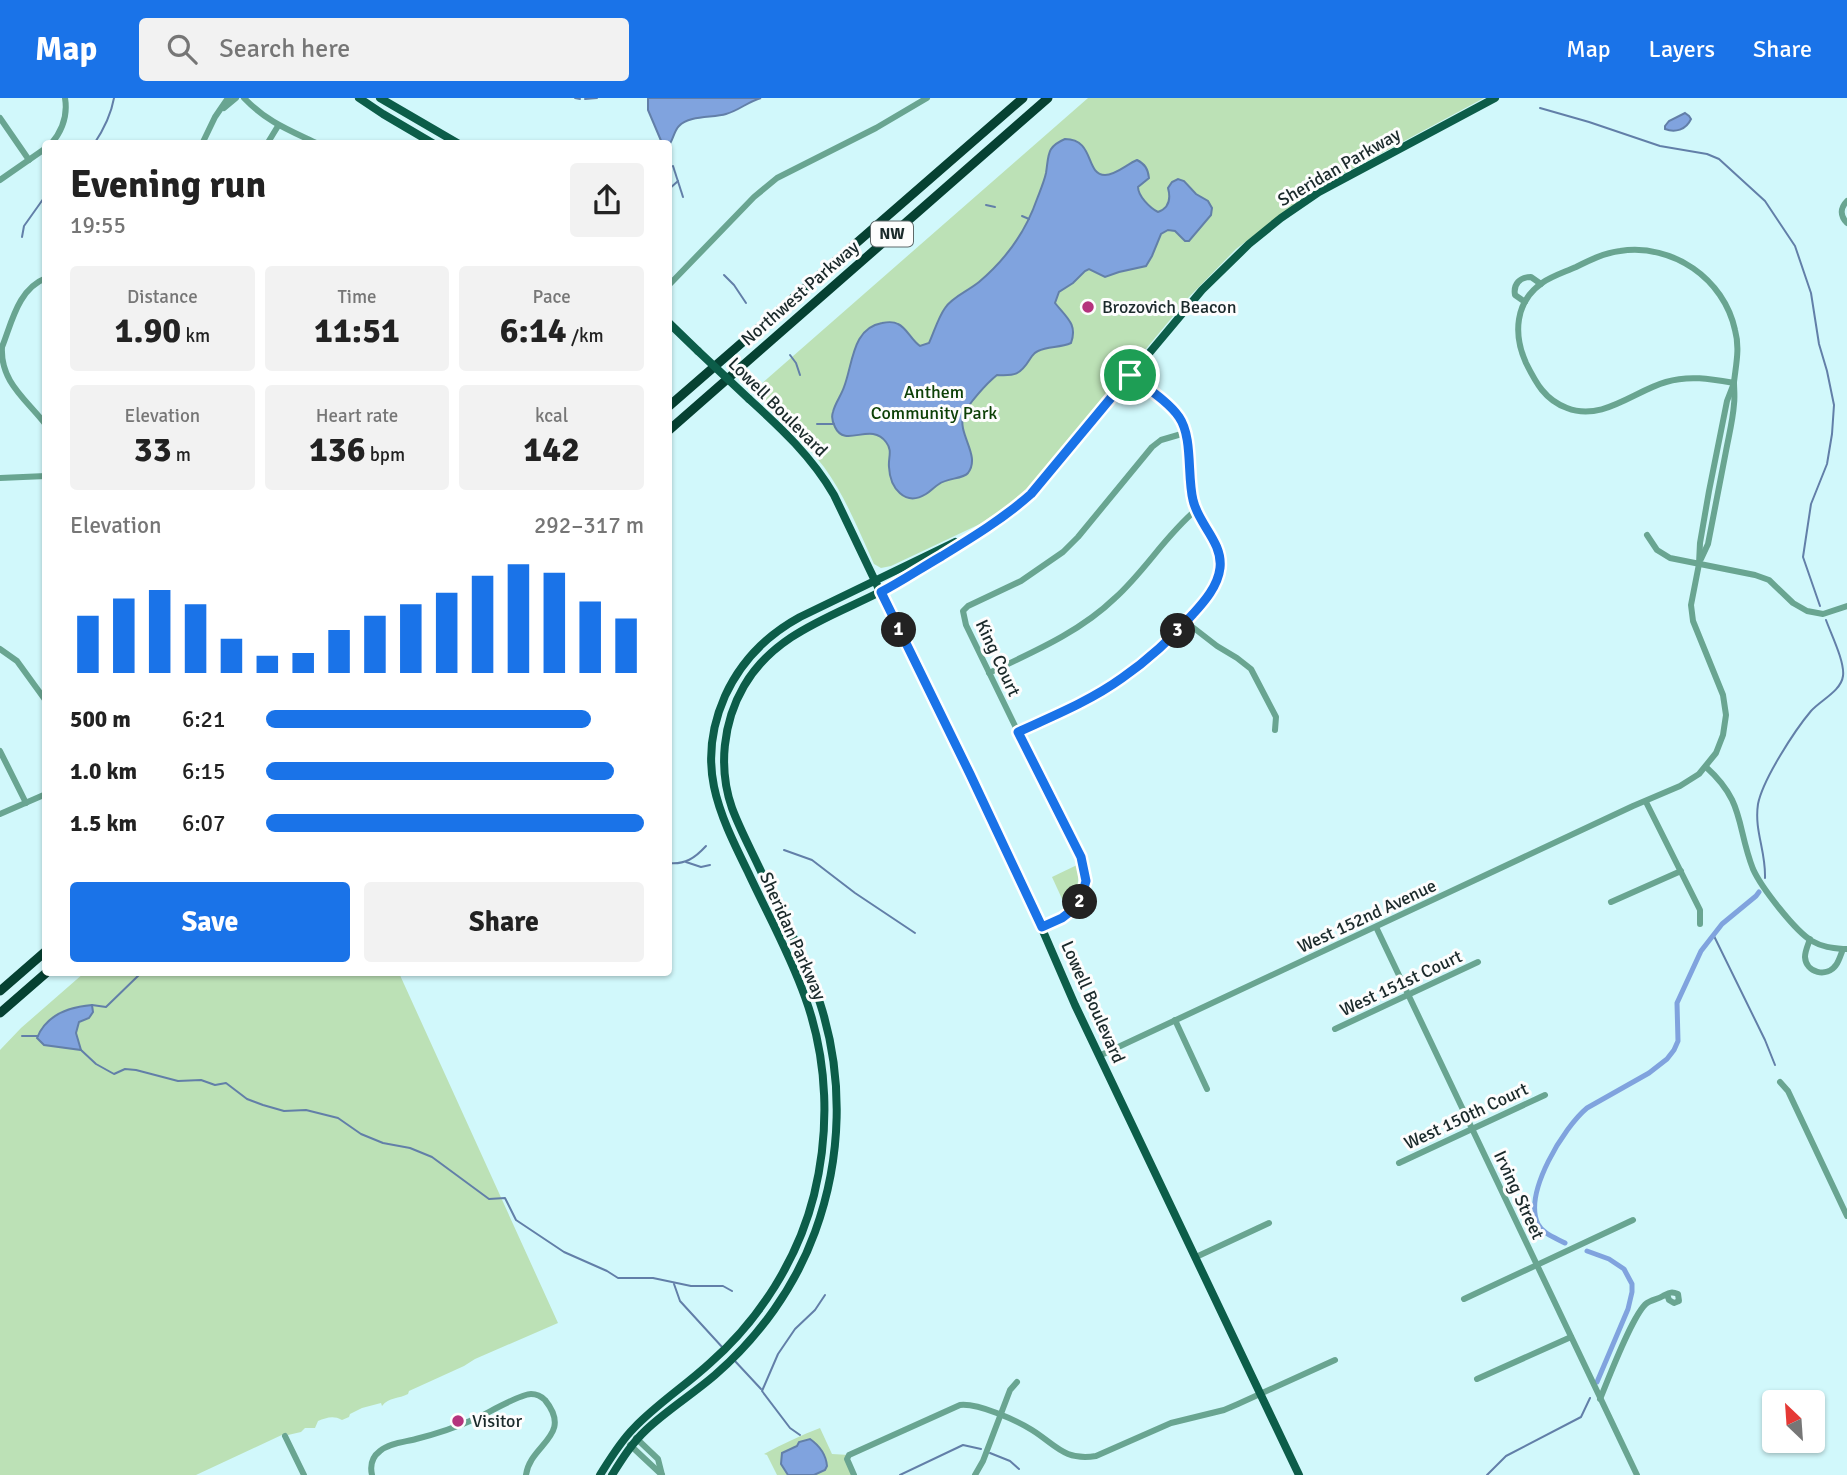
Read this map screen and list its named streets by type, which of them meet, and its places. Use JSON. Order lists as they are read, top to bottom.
{
  "streets": {
    "highway": ["NW", "Northwest Parkway"],
    "main road": ["Sheridan Parkway", "Lowell Boulevard"],
    "street": [
      "King Court",
      "West 152nd Avenue",
      "West 151st Court",
      "West 150th Court",
      "Irving Street"
    ]
  },
  "crossings": [
    ["Sheridan Parkway", "Lowell Boulevard"],
    ["Lowell Boulevard", "King Court"],
    ["Lowell Boulevard", "West 152nd Avenue"],
    ["West 152nd Avenue", "Irving Street"],
    ["West 151st Court", "Irving Street"],
    ["West 150th Court", "Irving Street"]
  ],
  "parks": ["Anthem Community Park"],
  "places": ["Brozovich Beacon", "Visitor"],
  "north": "top left",
  "page": {
    "header": "Map",
    "search": "Search here",
    "nav": ["Map", "Layers", "Share"],
    "heading": ["Evening run", "19:55"],
    "stats": [
      ["Distance", "1.90 km"],
      ["Time", "11:51"],
      ["Pace", "6:14 /km"],
      ["Elevation", "33 m"],
      ["Heart rate", "136 bpm"],
      ["kcal", "142"]
    ],
    "chart": ["Elevation", "292–317 m"],
    "pins": ["1", "3", "2"],
    "list": [
      {
        "name": "500 m",
        "note": "6:21"
      },
      {
        "name": "1.0 km",
        "note": "6:15"
      },
      {
        "name": "1.5 km",
        "note": "6:07"
      }
    ],
    "buttons": ["Save", "Share"]
  }
}
